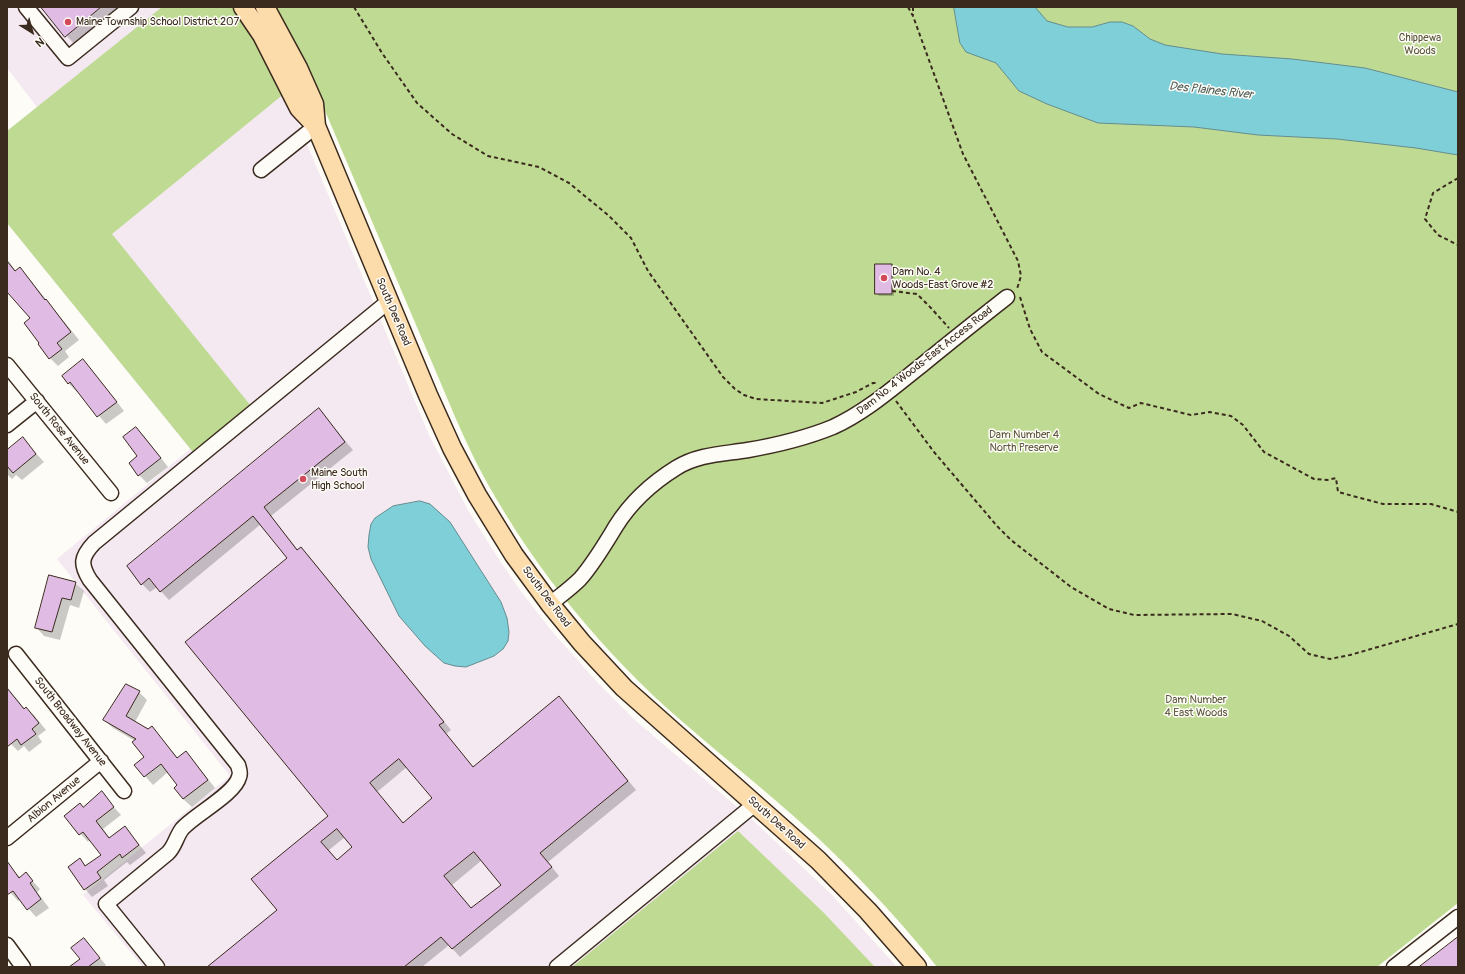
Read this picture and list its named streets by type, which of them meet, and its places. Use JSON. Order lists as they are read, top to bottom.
{
  "streets": {
    "main road": ["South Dee Road"],
    "street": [
      "Dam No. 4 Woods-East Access Road",
      "South Rose Avenue",
      "South Broadway Avenue",
      "Albion Avenue"
    ]
  },
  "crossings": [
    ["South Dee Road", "Dam No. 4 Woods-East Access Road"],
    ["South Broadway Avenue", "Albion Avenue"]
  ],
  "water": ["Des Plaines River"],
  "parks": ["Chippewa Woods", "Dam Number 4 North Preserve", "Dam Number 4 East Woods"],
  "places": ["Maine Township School District 207", "Dam No. 4 Woods-East Grove #2", "Maine South High School"],
  "north": "bottom right"
}
